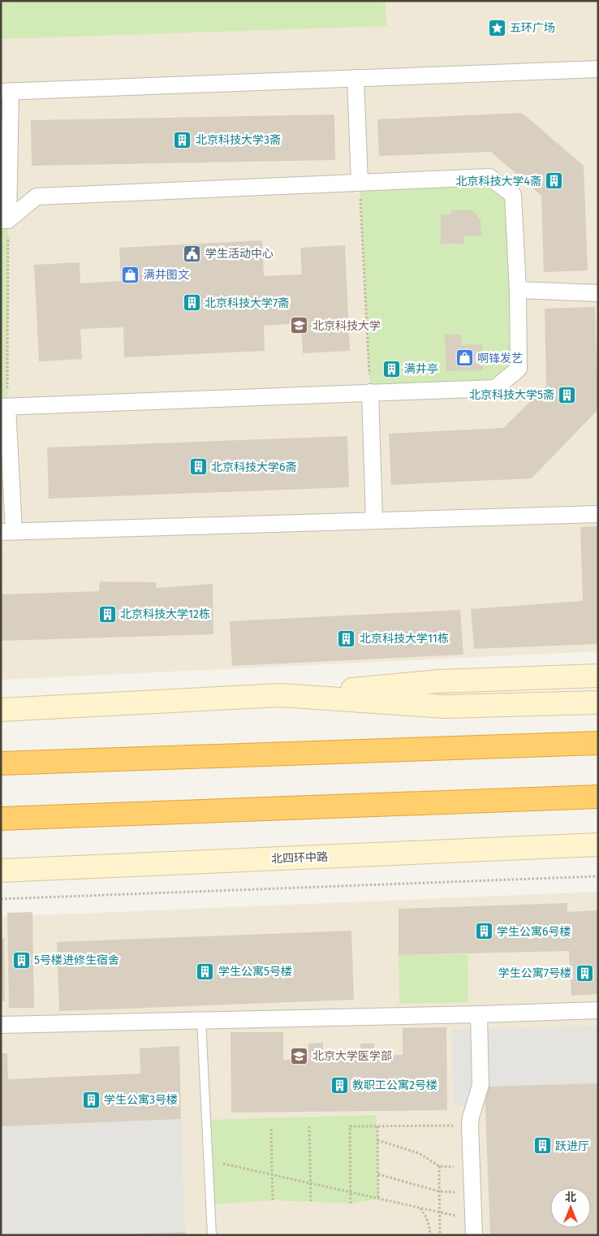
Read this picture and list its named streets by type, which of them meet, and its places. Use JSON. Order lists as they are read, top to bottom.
{
  "streets": {
    "street": ["北四环中路"]
  },
  "places": {
    "place": ["五环广场"],
    "building": [
      "北京科技大学3斋",
      "北京科技大学4斋",
      "北京科技大学7斋",
      "满井亭",
      "北京科技大学5斋",
      "北京科技大学6斋",
      "北京科技大学12栋",
      "北京科技大学11栋",
      "学生公寓6号楼",
      "5号楼进修生宿舍",
      "学生公寓5号楼",
      "学生公寓7号楼",
      "教职工公寓2号楼",
      "学生公寓3号楼",
      "跃进厅"
    ],
    "public building": ["学生活动中心"],
    "shop": ["满井图文", "啊锋发艺"],
    "school or university": ["北京科技大学", "北京大学医学部"]
  },
  "north": "top"
}
